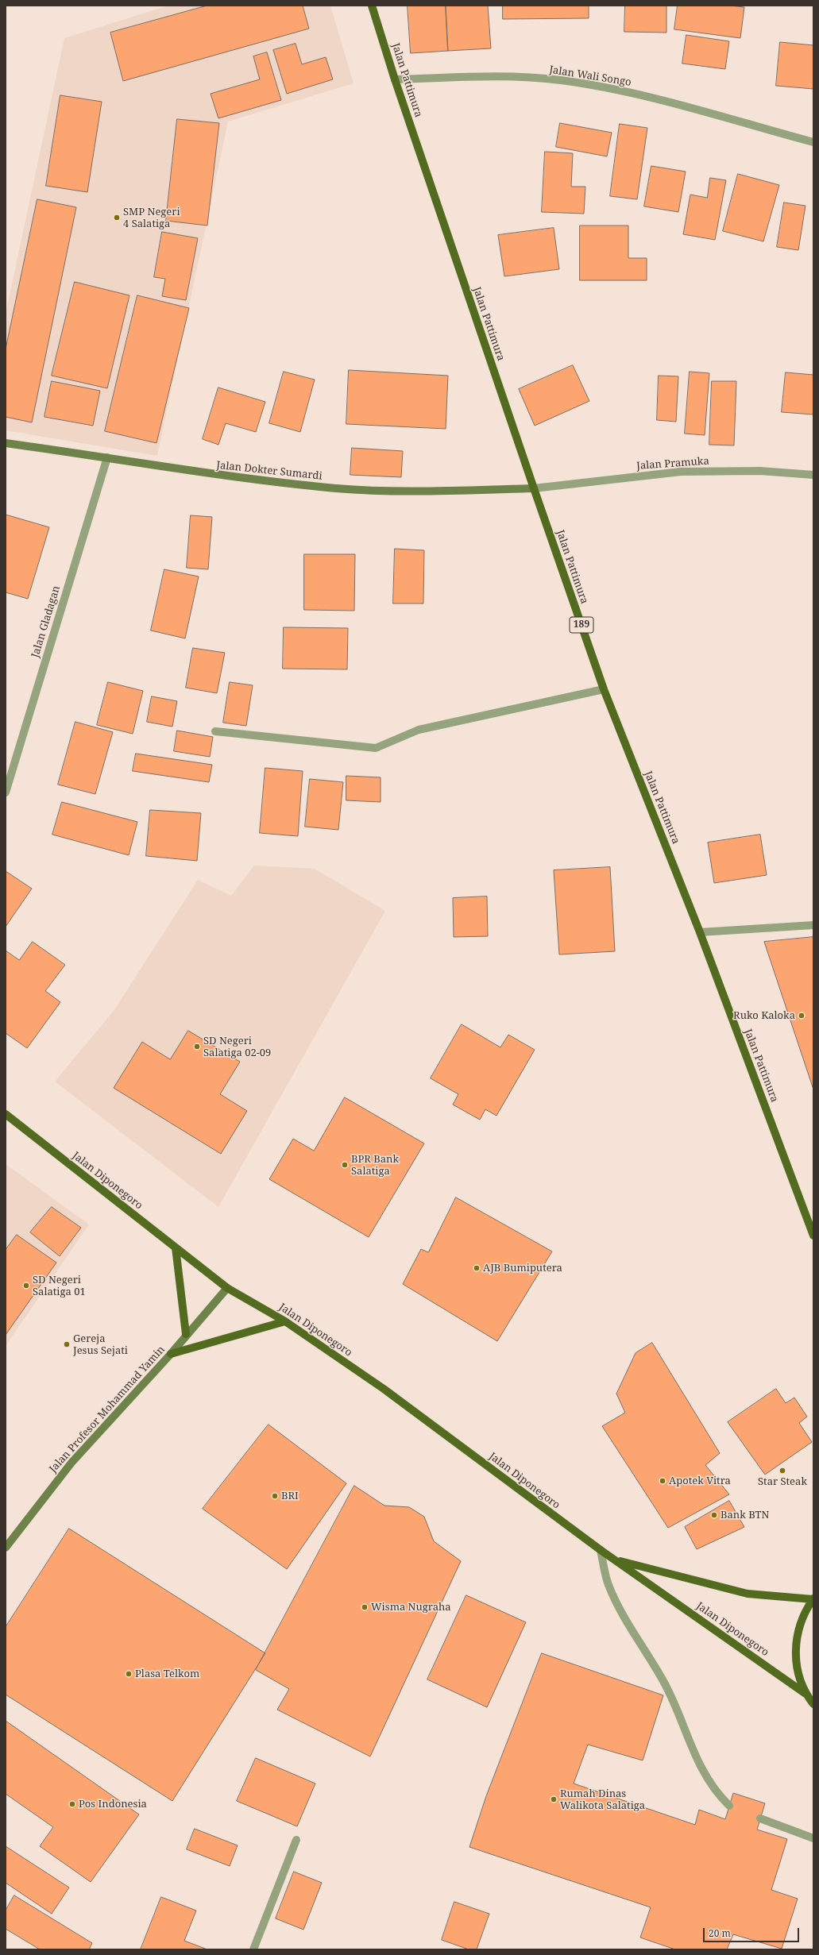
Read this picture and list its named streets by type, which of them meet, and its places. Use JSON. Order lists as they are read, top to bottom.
{
  "streets": {
    "main road": ["Jalan Pattimura", "189", "Jalan Diponegoro"],
    "street": [
      "Jalan Wali Songo",
      "Jalan Pramuka",
      "Jalan Dokter Sumardi",
      "Jalan Gladagan",
      "Jalan Profesor Mohammad Yamin"
    ]
  },
  "crossings": [
    ["Jalan Wali Songo", "Jalan Pattimura"],
    ["Jalan Pattimura", "Jalan Pramuka"],
    ["Jalan Pattimura", "Jalan Dokter Sumardi"],
    ["Jalan Pramuka", "Jalan Dokter Sumardi"],
    ["Jalan Dokter Sumardi", "Jalan Gladagan"],
    ["Jalan Diponegoro", "Jalan Profesor Mohammad Yamin"]
  ],
  "places": [
    "SMP Negeri 4 Salatiga",
    "Ruko Kaloka",
    "SD Negeri Salatiga 02-09",
    "BPR Bank Salatiga",
    "AJB Bumiputera",
    "SD Negeri Salatiga 01",
    "Gereja Jesus Sejati",
    "Star Steak",
    "Apotek Vitra",
    "BRI",
    "Bank BTN",
    "Wisma Nugraha",
    "Plasa Telkom",
    "Rumah Dinas Walikota Salatiga",
    "Pos Indonesia"
  ],
  "scale_bar": "20 m"
}
